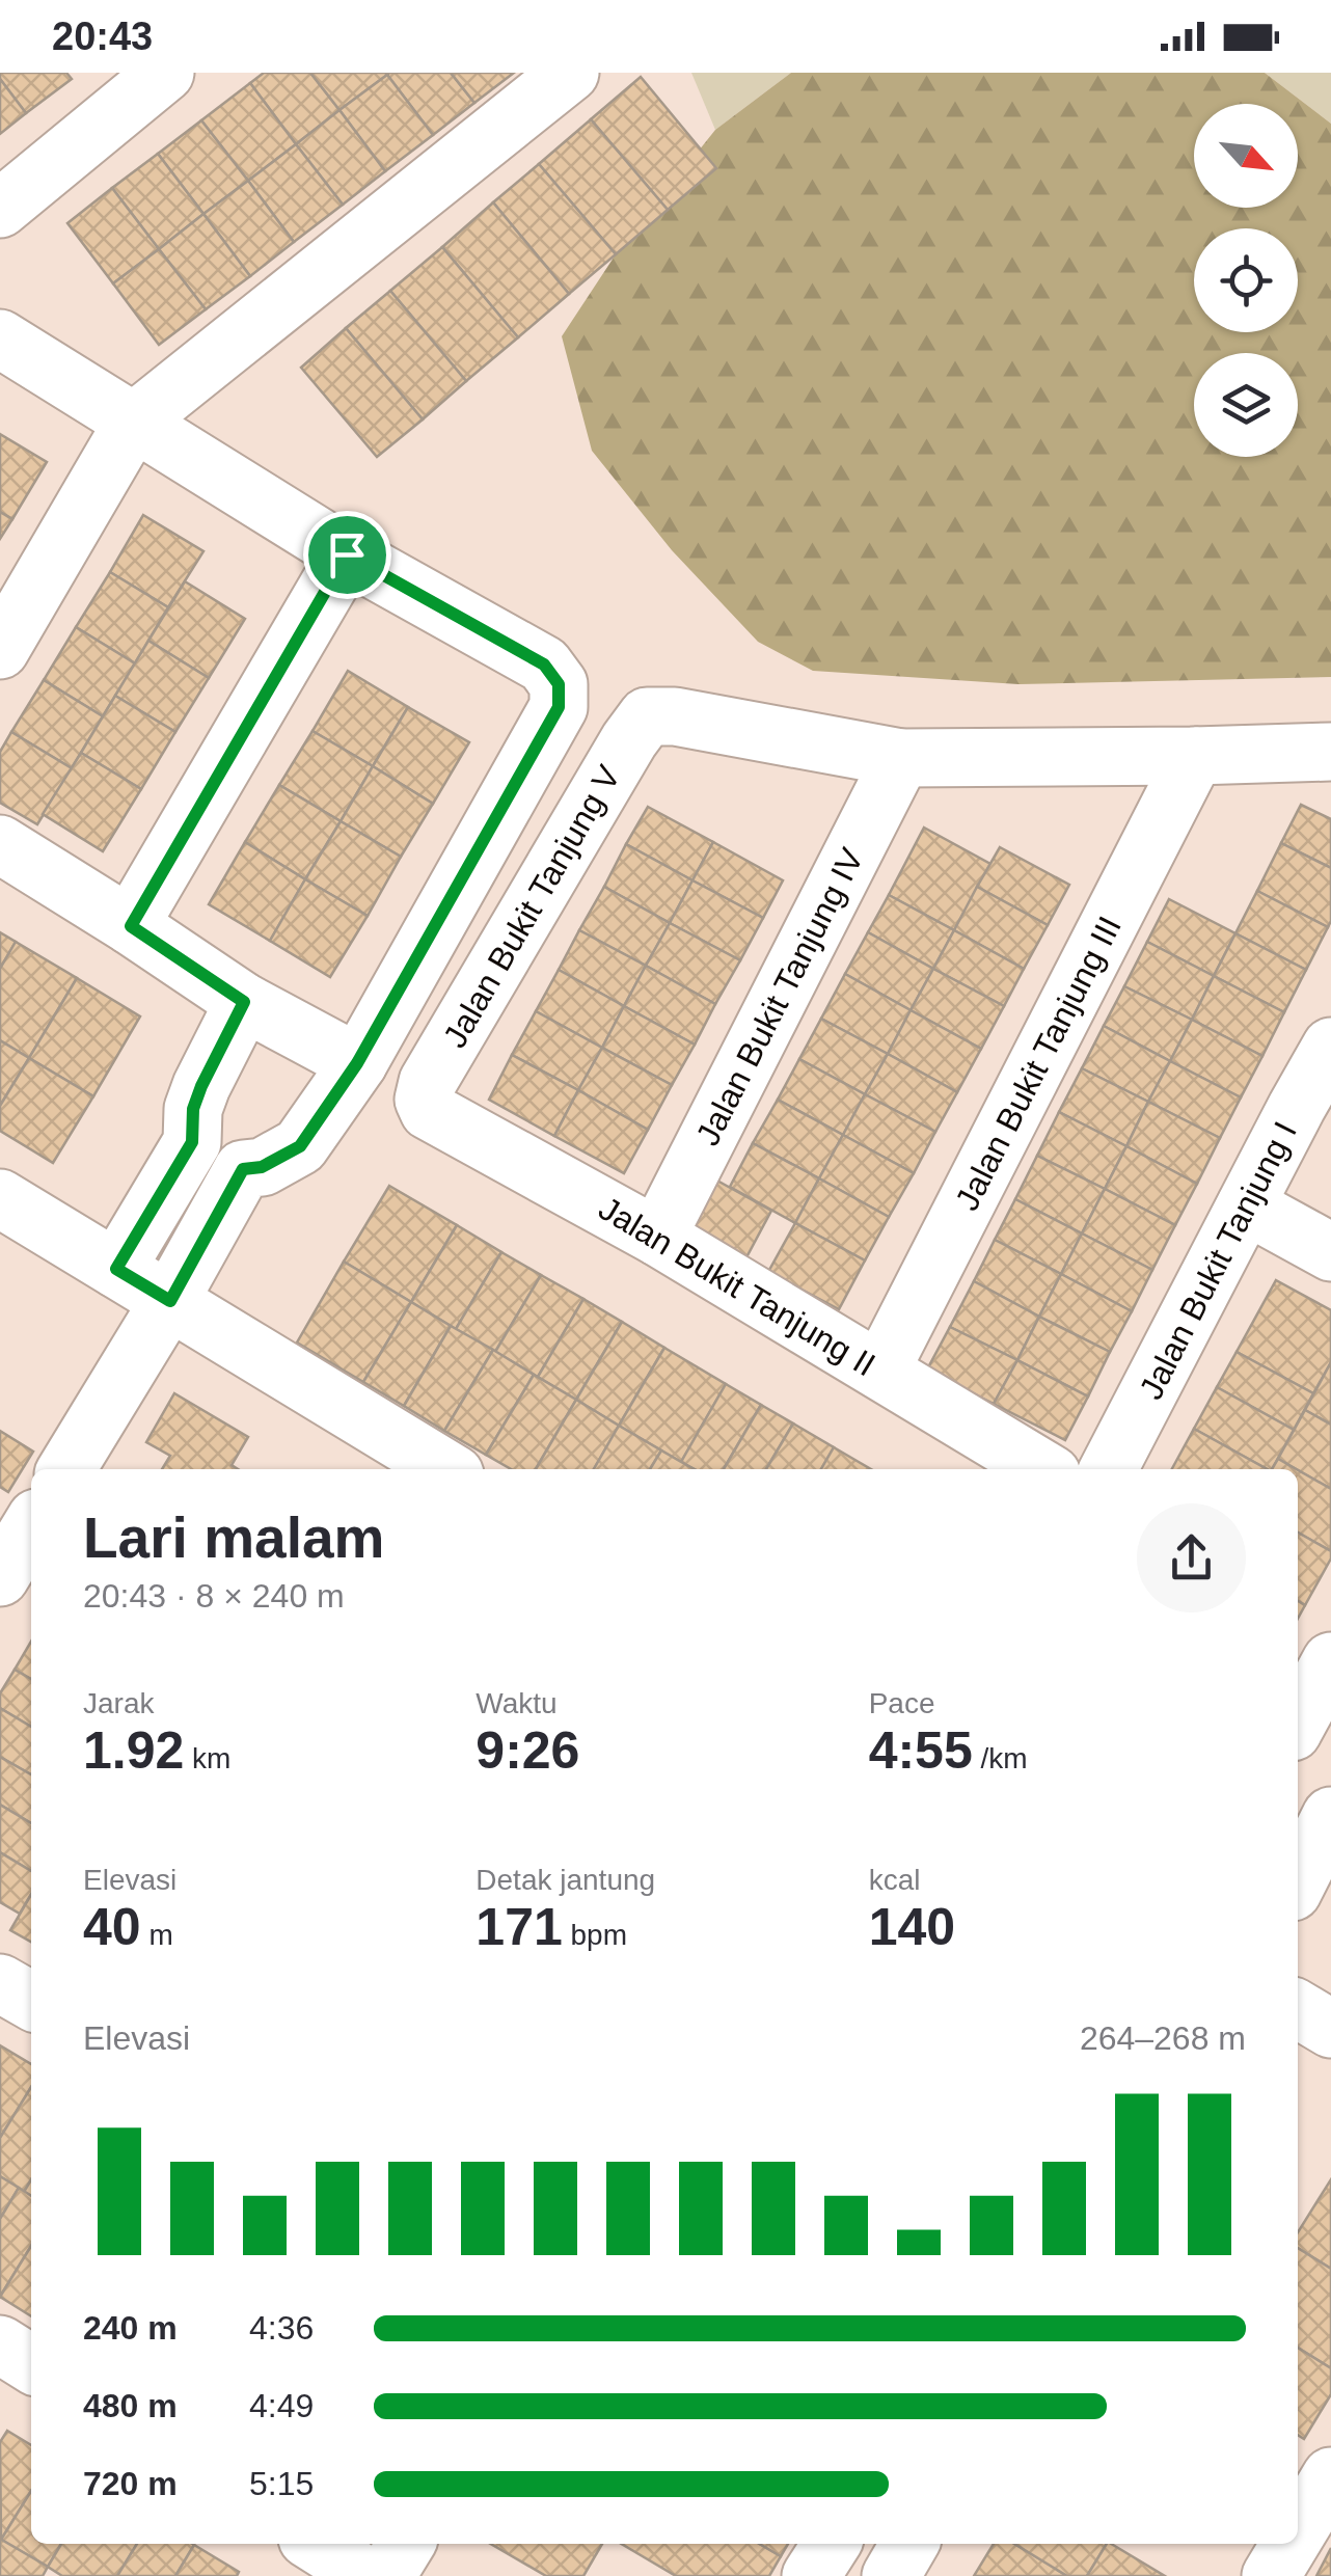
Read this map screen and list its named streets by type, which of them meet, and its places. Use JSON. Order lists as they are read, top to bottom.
{
  "streets": {
    "street": [
      "Jalan Bukit Tanjung V",
      "Jalan Bukit Tanjung IV",
      "Jalan Bukit Tanjung III",
      "Jalan Bukit Tanjung I",
      "Jalan Bukit Tanjung II"
    ]
  },
  "crossings": [
    ["Jalan Bukit Tanjung V", "Jalan Bukit Tanjung IV"],
    ["Jalan Bukit Tanjung V", "Jalan Bukit Tanjung II"],
    ["Jalan Bukit Tanjung IV", "Jalan Bukit Tanjung II"],
    ["Jalan Bukit Tanjung III", "Jalan Bukit Tanjung II"]
  ],
  "north": "bottom right",
  "page": {
    "status": "20:43",
    "heading": ["Lari malam", "20:43 · 8 × 240 m"],
    "stats": [
      ["Jarak", "1.92 km"],
      ["Waktu", "9:26"],
      ["Pace", "4:55 /km"],
      ["Elevasi", "40 m"],
      ["Detak jantung", "171 bpm"],
      ["kcal", "140"]
    ],
    "chart": ["Elevasi", "264–268 m"],
    "list": [
      {
        "name": "240 m",
        "note": "4:36"
      },
      {
        "name": "480 m",
        "note": "4:49"
      },
      {
        "name": "720 m",
        "note": "5:15"
      }
    ]
  }
}
